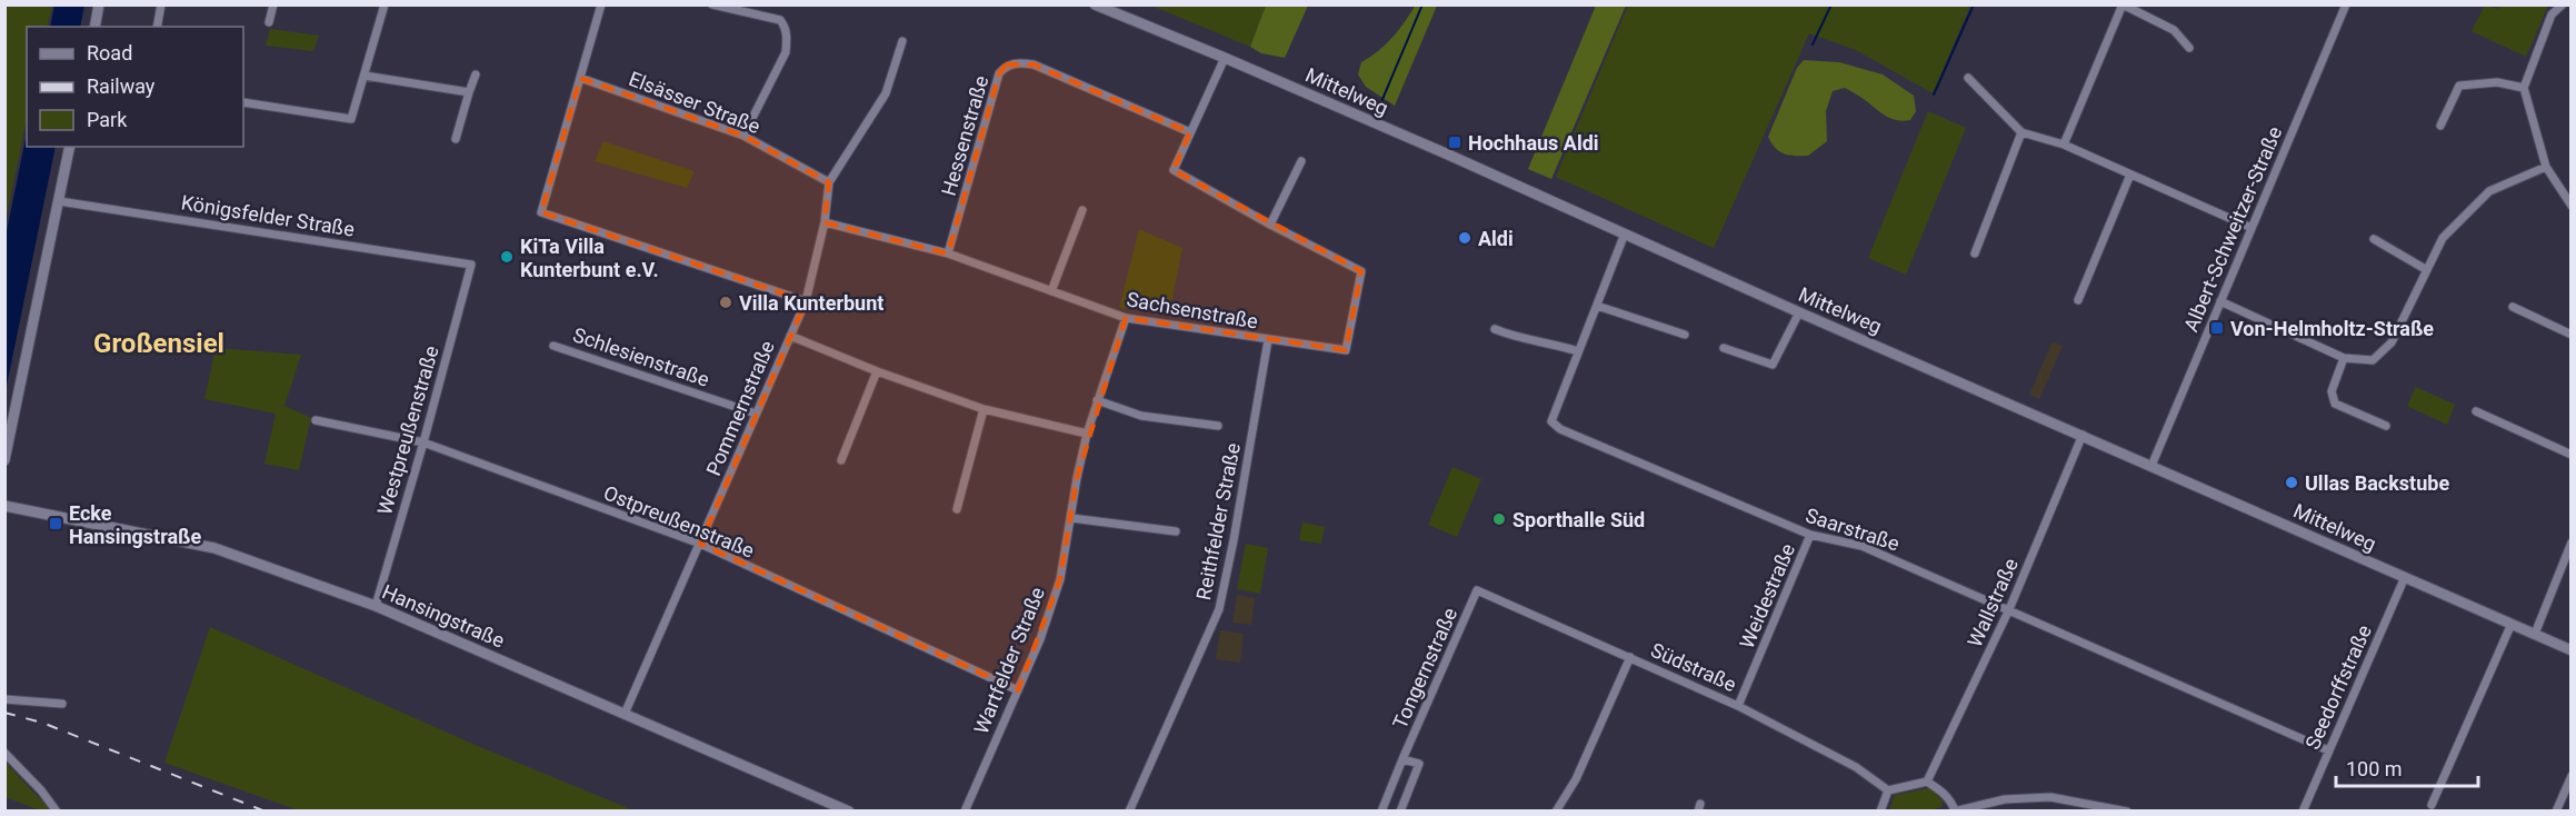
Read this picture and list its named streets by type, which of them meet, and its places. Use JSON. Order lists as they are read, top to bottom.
{
  "streets": {
    "street": [
      "Mittelweg",
      "Elsässer Straße",
      "Hessenstraße",
      "Königsfelder Straße",
      "Albert-Schweitzer-Straße",
      "Sachsenstraße",
      "Schlesienstraße",
      "Pommernstraße",
      "Westpreußenstraße",
      "Ostpreußenstraße",
      "Reithfelder Straße",
      "Saarstraße",
      "Weidestraße",
      "Wallstraße",
      "Hansingstraße",
      "Wartfelder Straße",
      "Südstraße",
      "Tongernstraße",
      "Seedorffstraße"
    ]
  },
  "crossings": [
    ["Mittelweg", "Albert-Schweitzer-Straße"],
    ["Mittelweg", "Sachsenstraße"],
    ["Mittelweg", "Saarstraße"],
    ["Mittelweg", "Wallstraße"],
    ["Mittelweg", "Seedorffstraße"],
    ["Elsässer Straße", "Pommernstraße"],
    ["Hessenstraße", "Sachsenstraße"],
    ["Königsfelder Straße", "Westpreußenstraße"],
    ["Sachsenstraße", "Pommernstraße"],
    ["Sachsenstraße", "Reithfelder Straße"],
    ["Sachsenstraße", "Wartfelder Straße"],
    ["Schlesienstraße", "Pommernstraße"],
    ["Pommernstraße", "Ostpreußenstraße"],
    ["Pommernstraße", "Hansingstraße"],
    ["Westpreußenstraße", "Ostpreußenstraße"],
    ["Westpreußenstraße", "Hansingstraße"],
    ["Ostpreußenstraße", "Wartfelder Straße"],
    ["Saarstraße", "Weidestraße"],
    ["Saarstraße", "Wallstraße"],
    ["Saarstraße", "Seedorffstraße"],
    ["Weidestraße", "Südstraße"],
    ["Südstraße", "Tongernstraße"]
  ],
  "districts": ["Großensiel"],
  "places": {
    "transit": ["Hochhaus Aldi", "Von-Helmholtz-Straße", "Ecke Hansingstraße"],
    "other": [
      "Aldi",
      "KiTa Villa Kunterbunt e.V.",
      "Villa Kunterbunt",
      "Ullas Backstube",
      "Sporthalle Süd"
    ]
  },
  "legend": ["Road", "Railway", "Park"],
  "scale_bar": "100 m"
}
